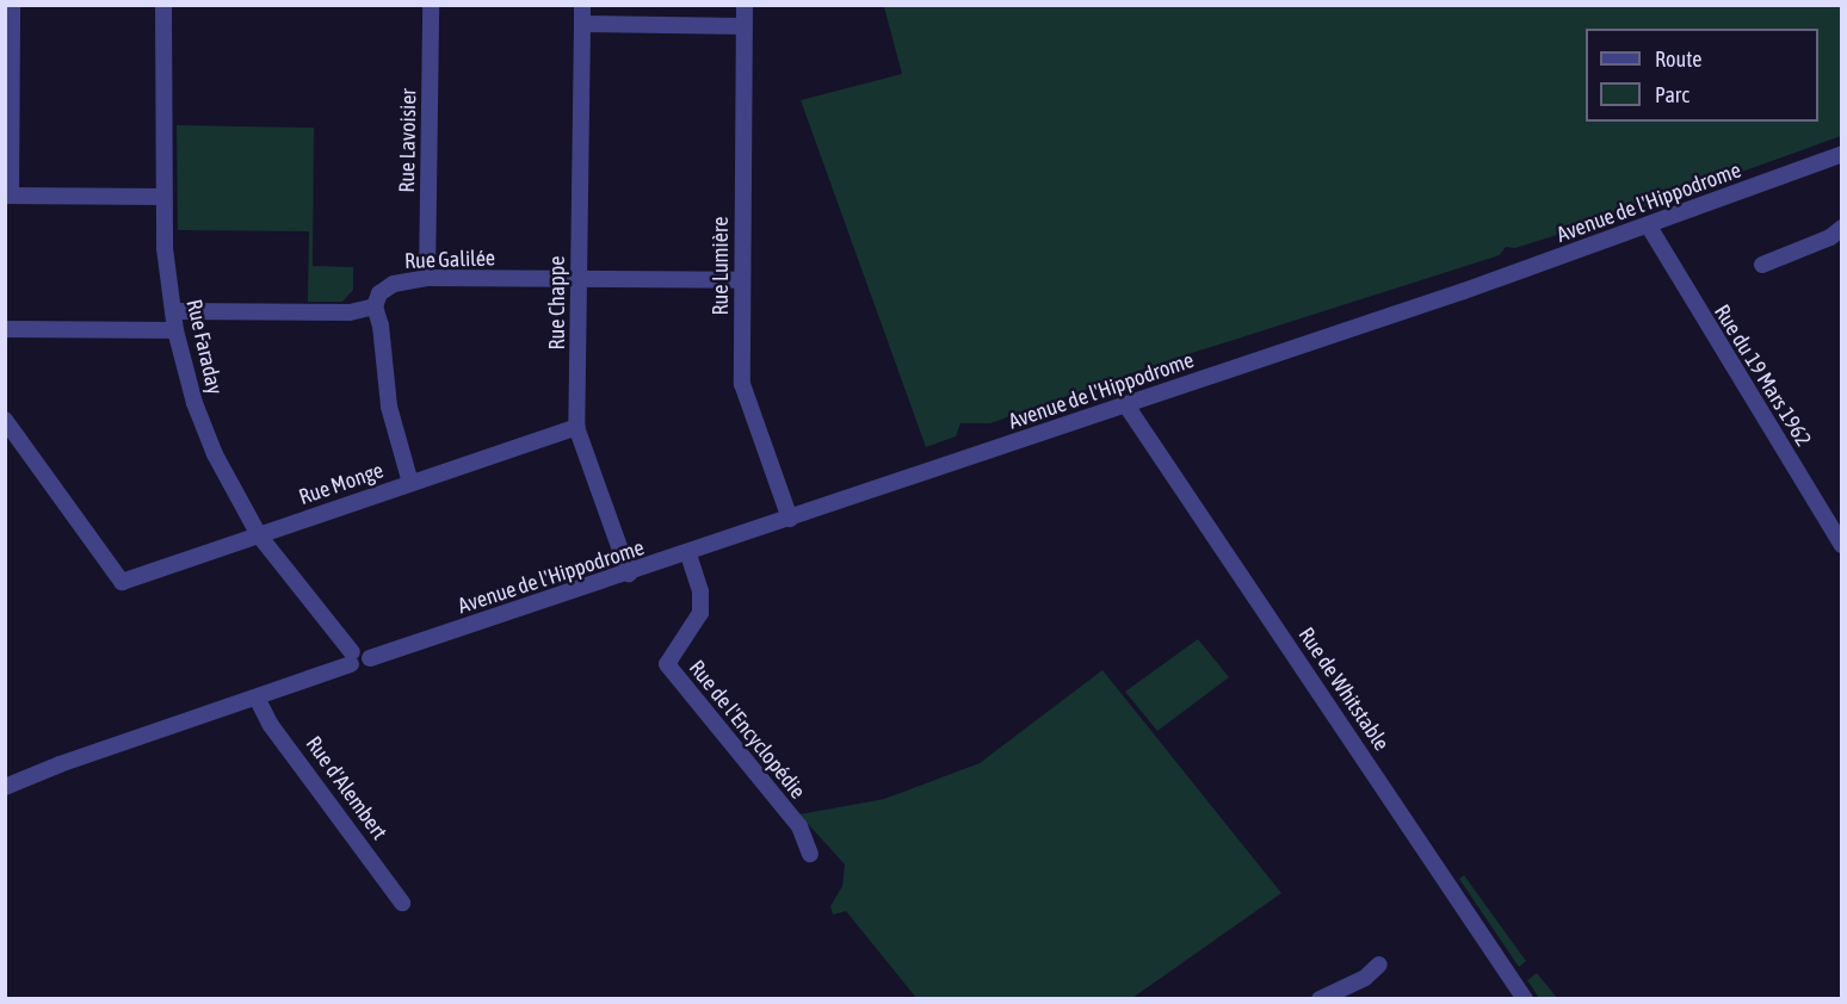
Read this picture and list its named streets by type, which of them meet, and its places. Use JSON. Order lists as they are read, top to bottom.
{
  "streets": {
    "street": [
      "Rue Lavoisier",
      "Avenue de l'Hippodrome",
      "Rue Galilée",
      "Rue Lumière",
      "Rue Chappe",
      "Rue Faraday",
      "Rue du 19 Mars 1962",
      "Rue Monge",
      "Rue de Whitstable",
      "Rue de l'Encyclopédie",
      "Rue d'Alembert"
    ]
  },
  "crossings": [
    ["Rue Lavoisier", "Rue Galilée"],
    ["Avenue de l'Hippodrome", "Rue Lumière"],
    ["Avenue de l'Hippodrome", "Rue Chappe"],
    ["Avenue de l'Hippodrome", "Rue Faraday"],
    ["Avenue de l'Hippodrome", "Rue du 19 Mars 1962"],
    ["Avenue de l'Hippodrome", "Rue de Whitstable"],
    ["Avenue de l'Hippodrome", "Rue de l'Encyclopédie"],
    ["Rue Galilée", "Rue Lumière"],
    ["Rue Galilée", "Rue Chappe"],
    ["Rue Chappe", "Rue Monge"],
    ["Rue Faraday", "Rue Monge"]
  ],
  "legend": ["Route", "Parc"]
}
